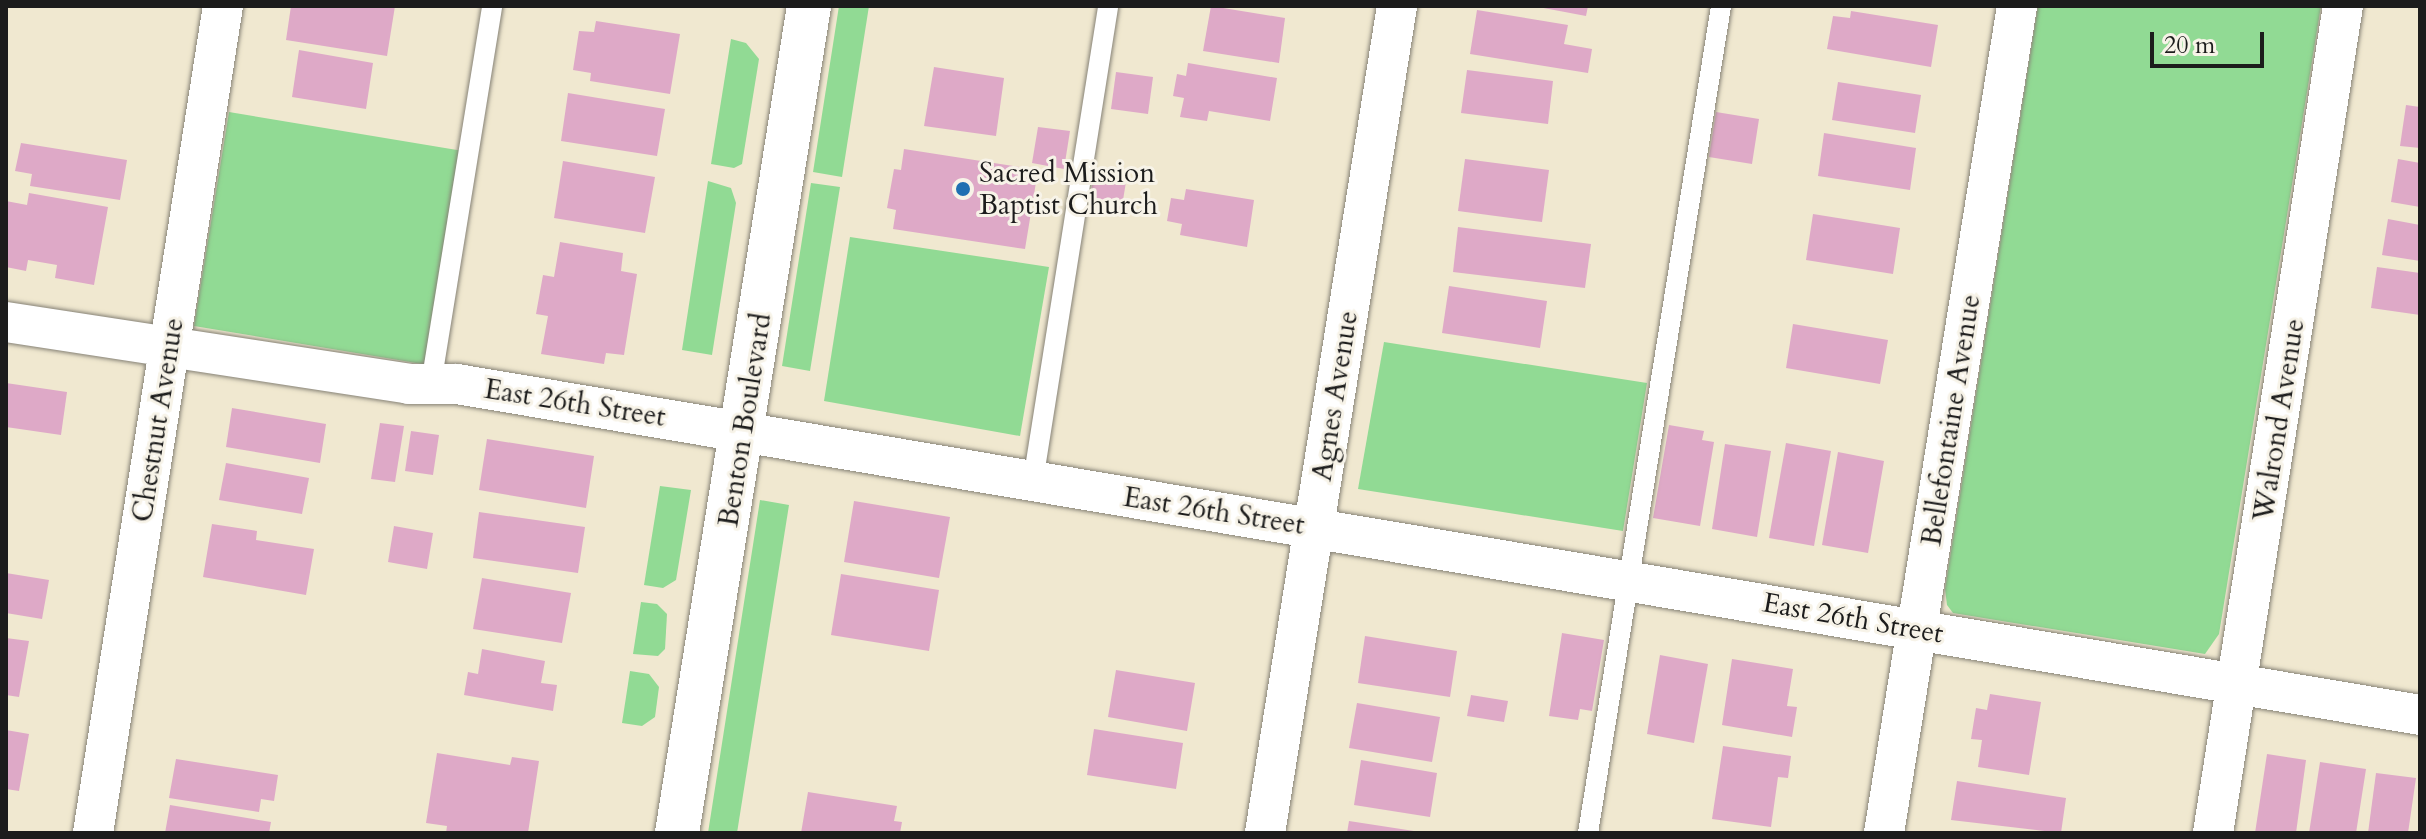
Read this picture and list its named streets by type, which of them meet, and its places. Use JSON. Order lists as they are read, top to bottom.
{
  "streets": {
    "street": [
      "Agnes Avenue",
      "East 26th Street",
      "Chestnut Avenue",
      "Benton Boulevard",
      "Bellefontaine Avenue",
      "Walrond Avenue"
    ]
  },
  "crossings": [
    ["Agnes Avenue", "East 26th Street"],
    ["East 26th Street", "Chestnut Avenue"],
    ["East 26th Street", "Benton Boulevard"],
    ["East 26th Street", "Bellefontaine Avenue"],
    ["East 26th Street", "Walrond Avenue"]
  ],
  "places": ["Sacred Mission Baptist Church"],
  "scale_bar": "20 m"
}
